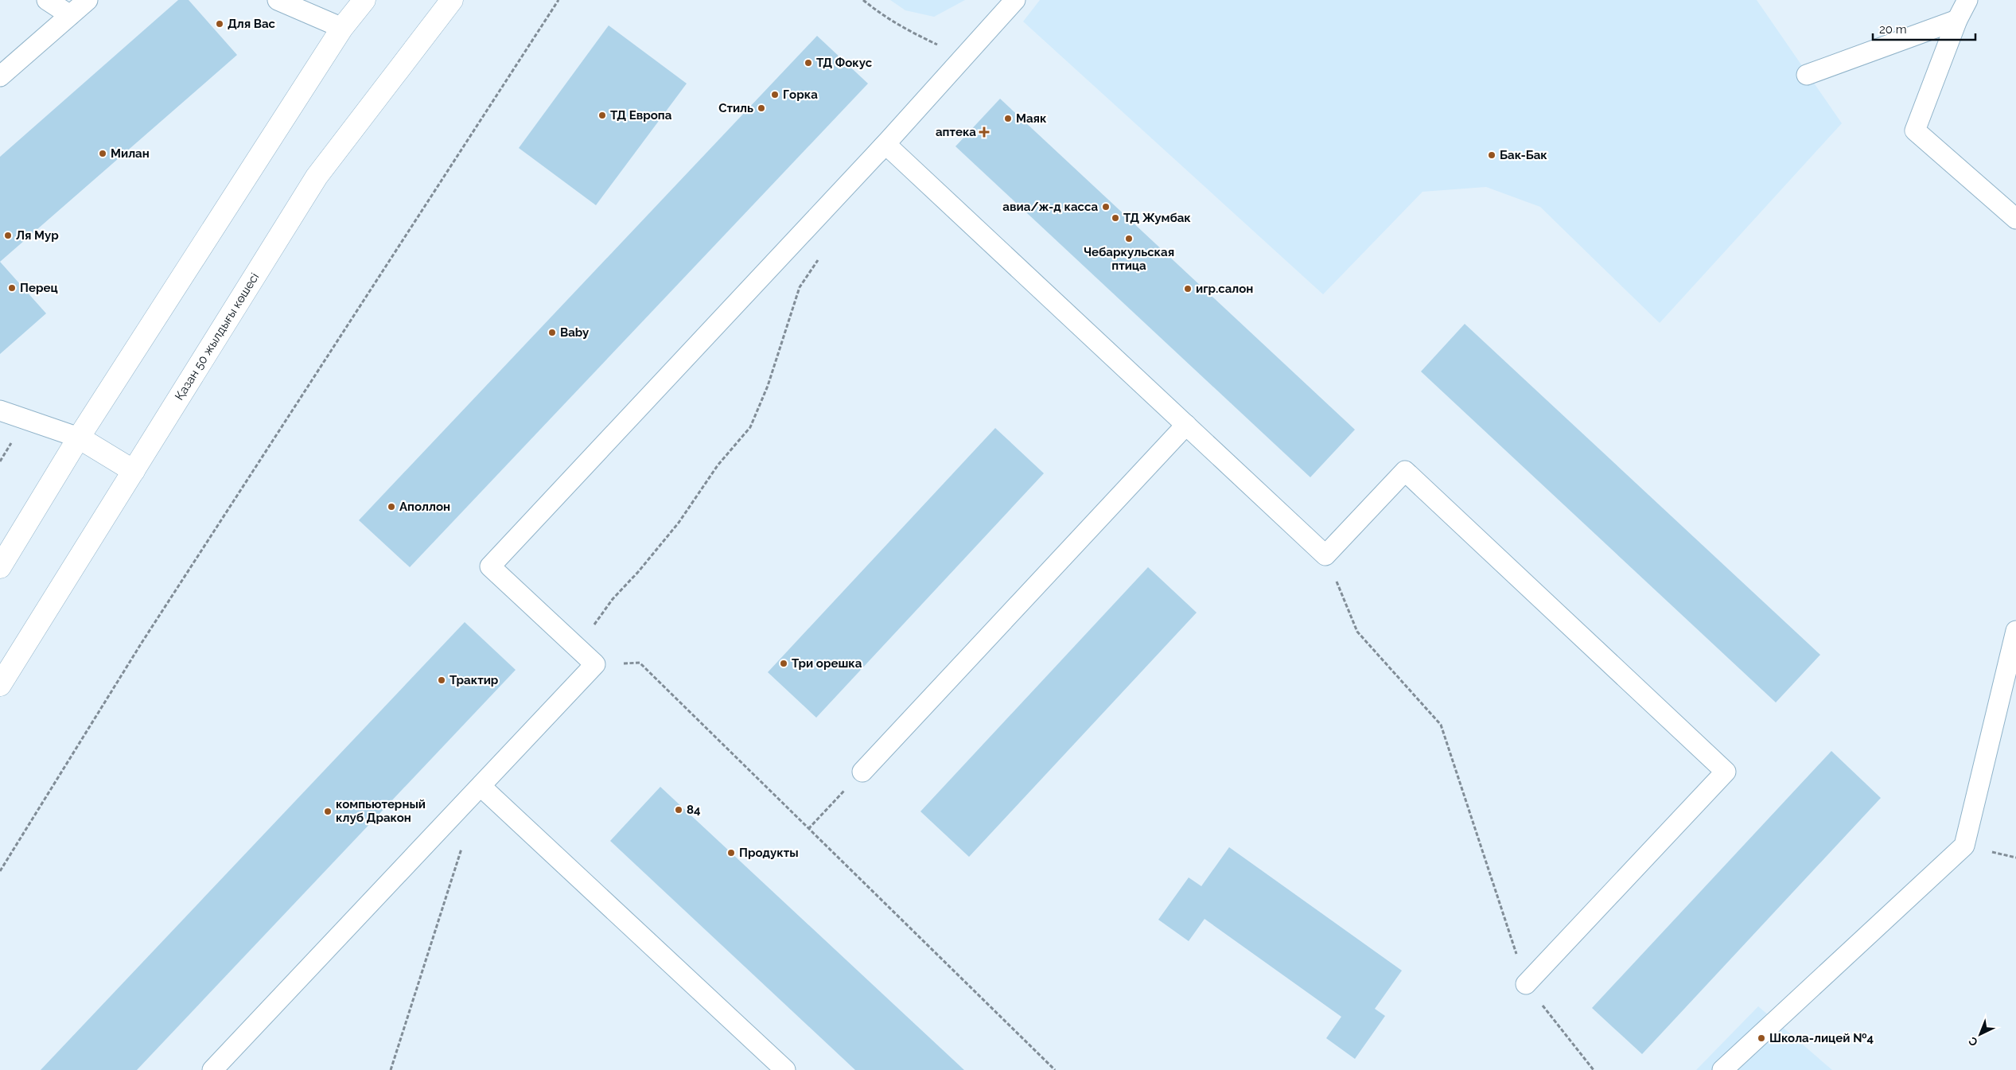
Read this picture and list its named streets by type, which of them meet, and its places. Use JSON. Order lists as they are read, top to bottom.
{
  "streets": {
    "street": ["Қазан 50 жылдығы көшесі"]
  },
  "places": {
    "other": [
      "Для Вас",
      "ТД Фокус",
      "Горка",
      "Стиль",
      "ТД Европа",
      "Маяк",
      "Милан",
      "Бак-Бак",
      "авиа/ж-д касса",
      "ТД Жумбак",
      "Ля Мур",
      "Чебаркульская птица",
      "Перец",
      "игр.салон",
      "Baby",
      "Аполлон",
      "Три орешка",
      "Трактир",
      "84",
      "компьютерный клуб Дракон",
      "Продукты",
      "Школа-лицей №4"
    ],
    "health": ["аптека"]
  },
  "scale_bar": "20 m",
  "north": "bottom left"
}
